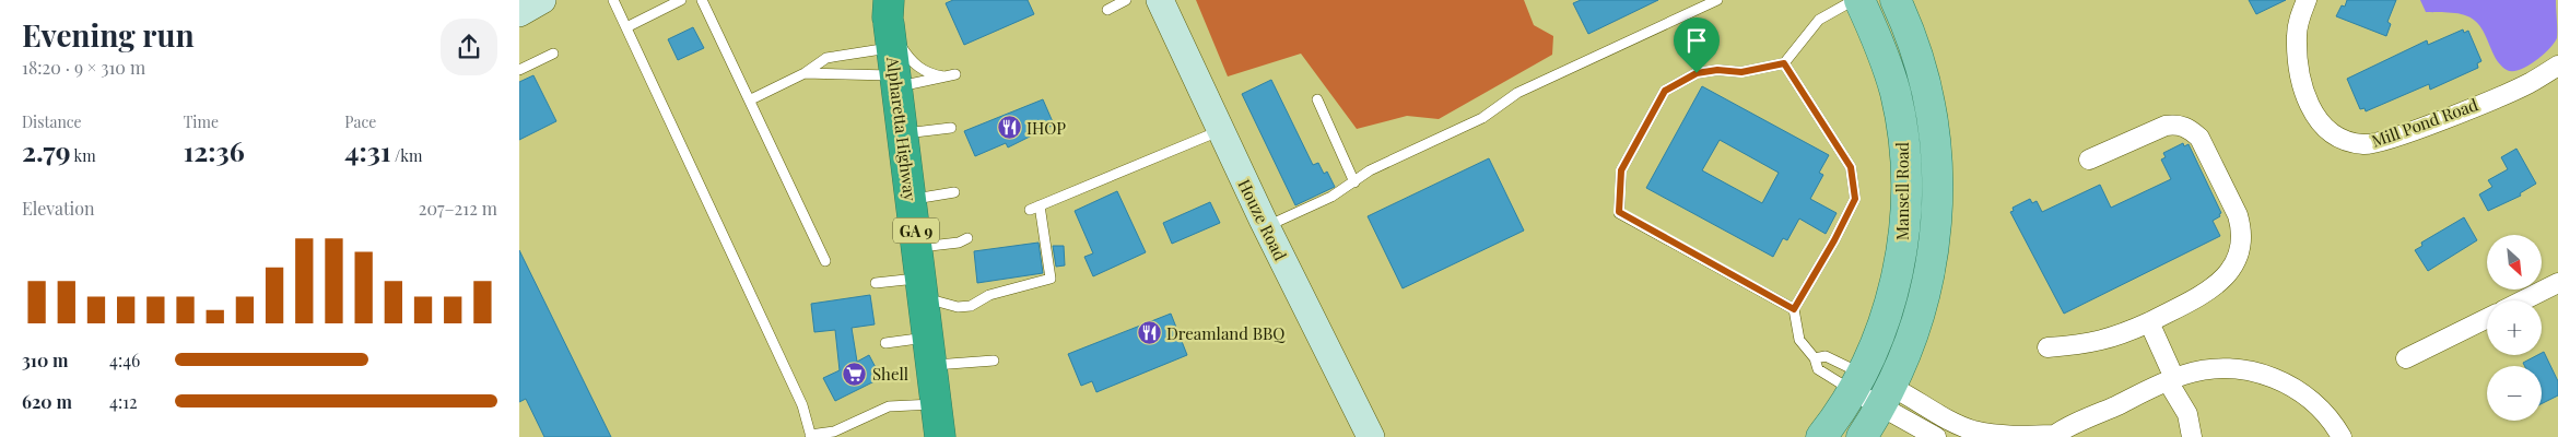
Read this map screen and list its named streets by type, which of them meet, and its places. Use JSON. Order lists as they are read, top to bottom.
{
  "streets": {
    "highway": ["Alpharetta Highway", "GA 9"],
    "main road": ["Mansell Road"],
    "street": ["Mill Pond Road", "Houze Road"]
  },
  "places": {
    "restaurant": ["IHOP", "Dreamland BBQ"],
    "supermarket": ["Shell"]
  },
  "north": "bottom right",
  "page": {
    "heading": ["Evening run", "18:20 · 9 × 310 m"],
    "stats": [
      ["Distance", "2.79 km"],
      ["Time", "12:36"],
      ["Pace", "4:31 /km"]
    ],
    "chart": ["Elevation", "207–212 m"],
    "map_buttons": ["+", "−"],
    "list": [
      {
        "name": "310 m",
        "note": "4:46"
      },
      {
        "name": "620 m",
        "note": "4:12"
      }
    ]
  }
}
